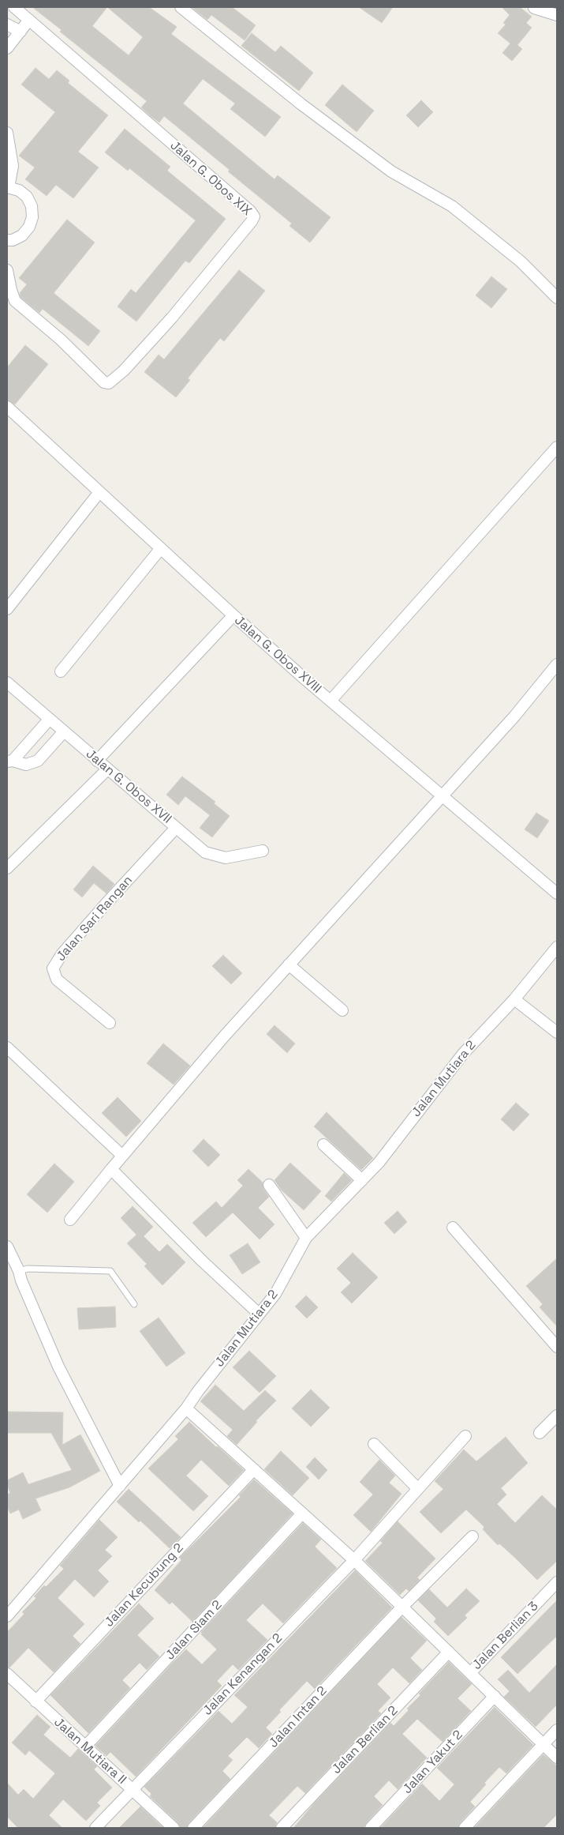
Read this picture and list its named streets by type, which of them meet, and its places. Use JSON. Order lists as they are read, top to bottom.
{
  "streets": {
    "street": [
      "Jalan G. Obos XIX",
      "Jalan G. Obos XVIII",
      "Jalan G. Obos XVII",
      "Jalan Sari Rangan",
      "Jalan Mutiara 2",
      "Jalan Kecubung 2",
      "Jalan Siam 2",
      "Jalan Berlian 3",
      "Jalan Kenangan 2",
      "Jalan Intan 2",
      "Jalan Berlian 2",
      "Jalan Mutiara II",
      "Jalan Yakut 2"
    ]
  },
  "crossings": [
    ["Jalan G. Obos XVII", "Jalan Sari Rangan"],
    ["Jalan Kecubung 2", "Jalan Mutiara II"],
    ["Jalan Siam 2", "Jalan Mutiara II"],
    ["Jalan Kenangan 2", "Jalan Mutiara II"]
  ]
}
